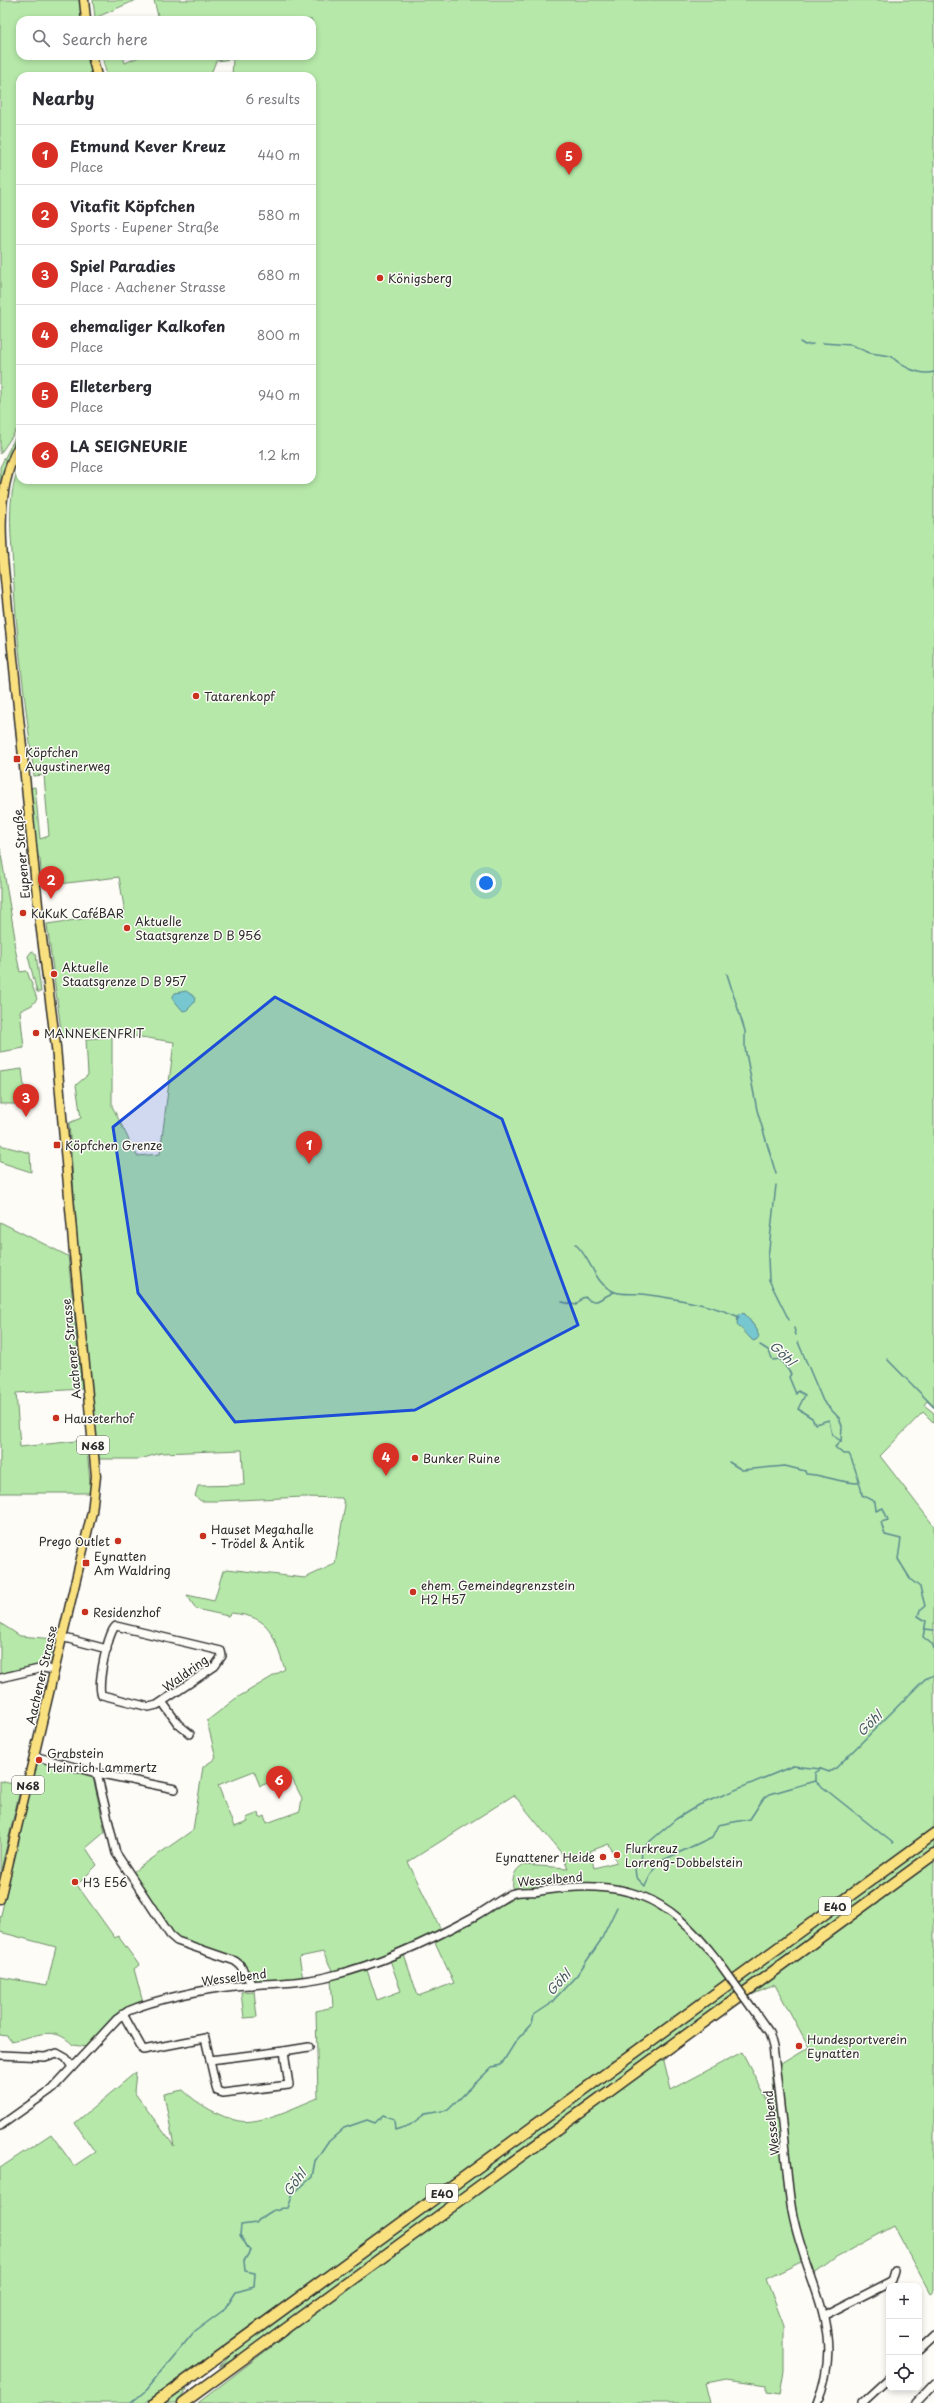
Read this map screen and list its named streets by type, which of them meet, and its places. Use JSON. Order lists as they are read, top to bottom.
{
  "streets": {
    "highway": ["E40"],
    "main road": ["Eupener Straße", "Aachener Strasse", "N68"],
    "street": ["Waldring", "Wesselbend"]
  },
  "crossings": [
    ["Eupener Straße", "Aachener Strasse"]
  ],
  "water": ["Göhl"],
  "places": {
    "other": [
      "Königsberg",
      "Tatarenkopf",
      "KuKuK CaféBAR",
      "Aktuelle Staatsgrenze D B 956",
      "Aktuelle Staatsgrenze D B 957",
      "MANNEKENFRIT",
      "Hauseterhof",
      "Bunker Ruine",
      "Hauset Megahalle - Trödel & Antik",
      "Prego Outlet",
      "ehem. Gemeindegrenzstein H2 H57",
      "Residenzhof",
      "Grabstein Heinrich Lammertz",
      "Flurkreuz Lorreng-Dobbelstein",
      "Eynattener Heide",
      "H3 E56",
      "Hundesportverein Eynatten"
    ],
    "transit": ["Köpfchen Augustinerweg", "Köpfchen Grenze", "Eynatten Am Waldring"]
  },
  "page": {
    "search": "Search here",
    "heading": ["Nearby", "6 results"],
    "list": [
      {
        "mark": "1",
        "name": "Etmund Kever Kreuz",
        "note": "Place",
        "value": "440 m"
      },
      {
        "mark": "2",
        "name": "Vitafit Köpfchen",
        "note": "Sports · Eupener Straße",
        "value": "580 m"
      },
      {
        "mark": "3",
        "name": "Spiel Paradies",
        "note": "Place · Aachener Strasse",
        "value": "680 m"
      },
      {
        "mark": "4",
        "name": "ehemaliger Kalkofen",
        "note": "Place",
        "value": "800 m"
      },
      {
        "mark": "5",
        "name": "Elleterberg",
        "note": "Place",
        "value": "940 m"
      },
      {
        "mark": "6",
        "name": "LA SEIGNEURIE",
        "note": "Place",
        "value": "1.2 km"
      }
    ],
    "pins": [
      "5",
      "2",
      "3",
      "1",
      "4",
      "6"
    ],
    "map_buttons": ["+", "−"]
  }
}
